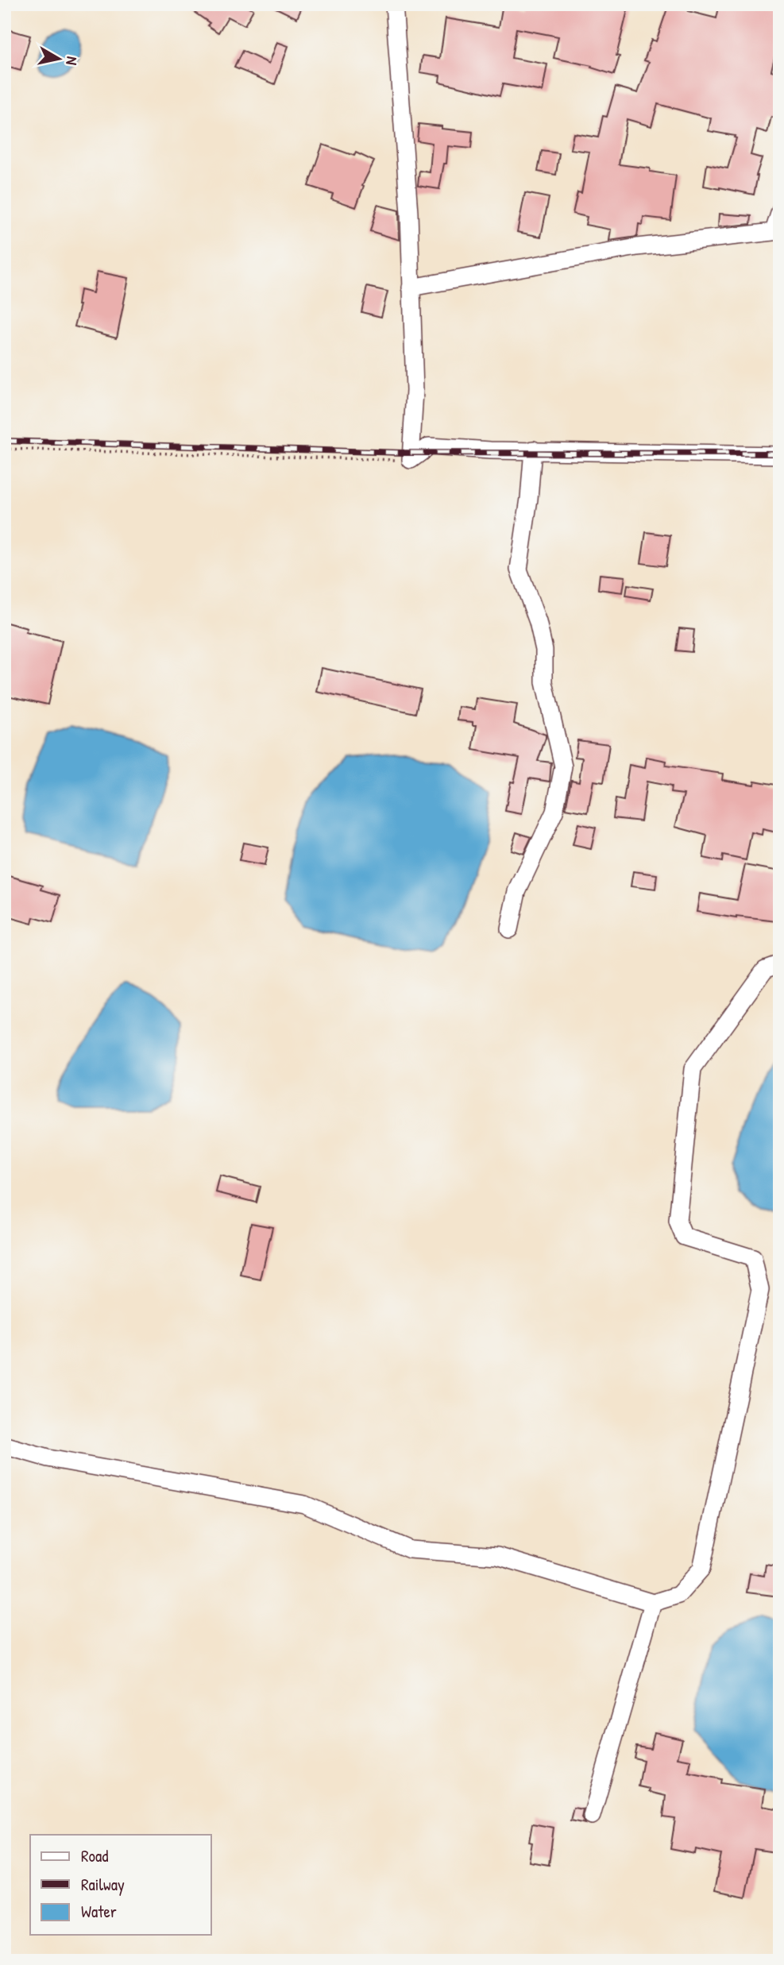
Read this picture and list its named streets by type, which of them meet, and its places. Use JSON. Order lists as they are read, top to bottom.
{
  "legend": ["Road", "Railway", "Water"],
  "north": "right"
}
